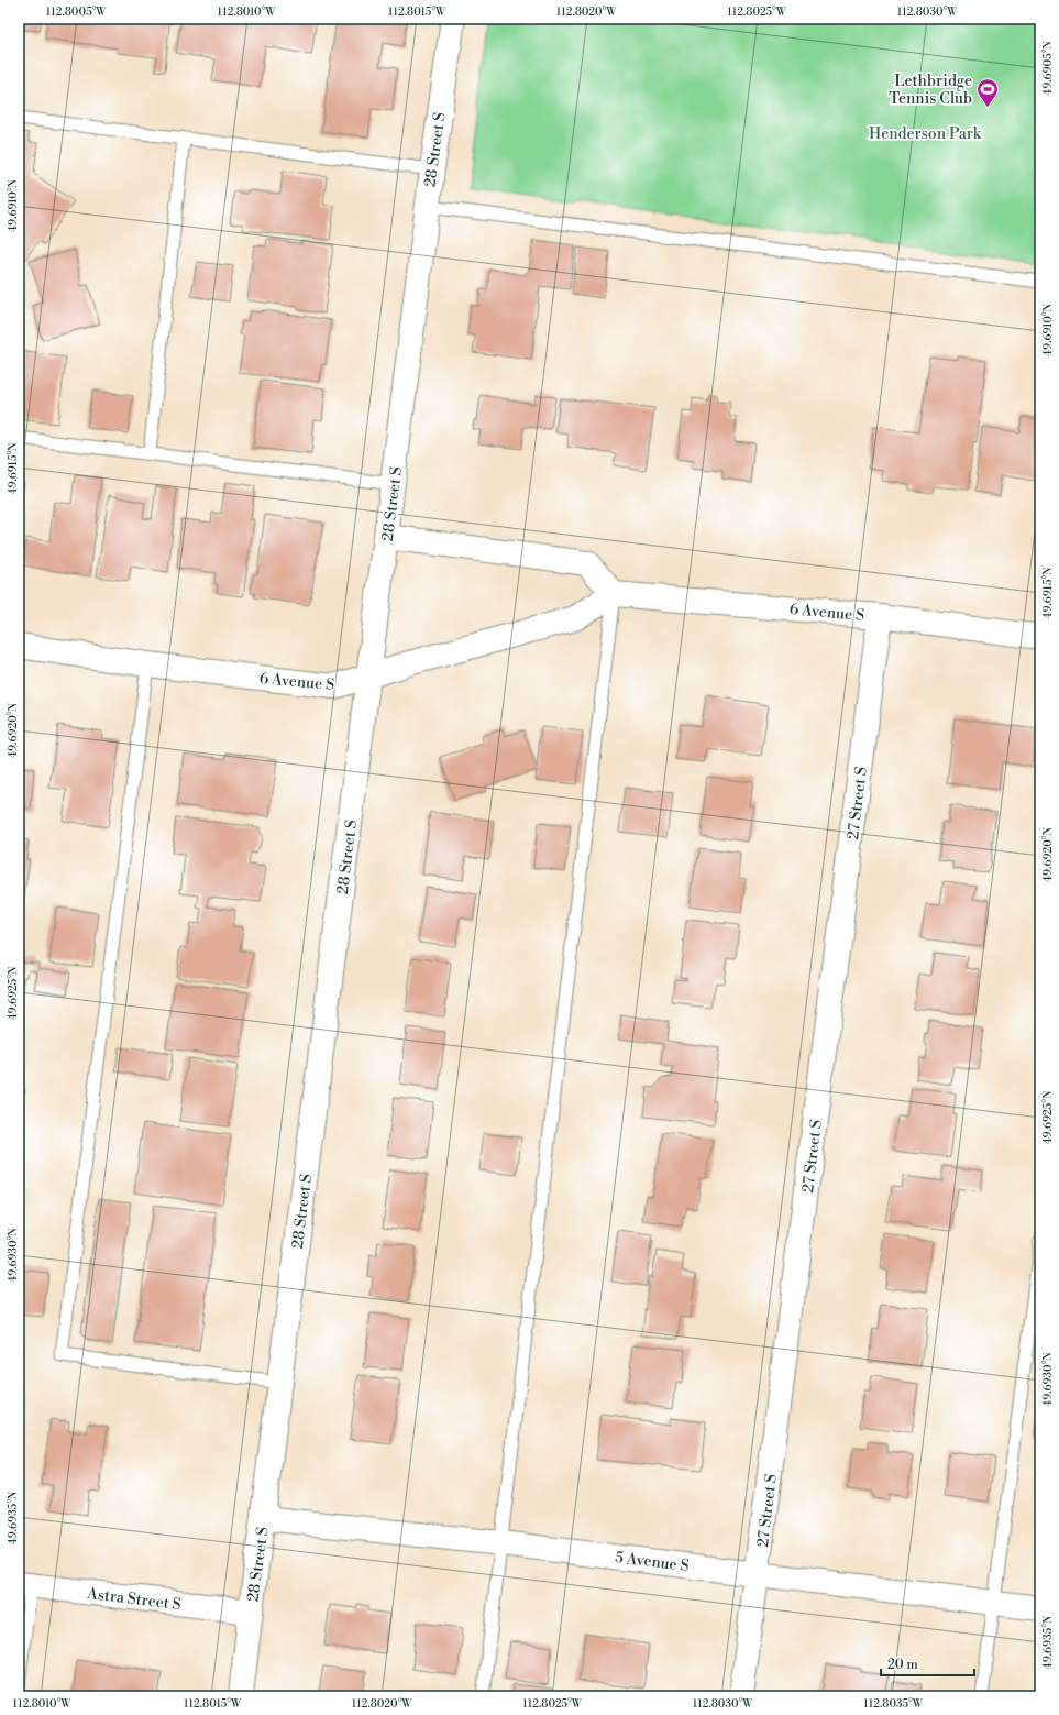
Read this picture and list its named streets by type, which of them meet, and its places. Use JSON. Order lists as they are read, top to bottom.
{
  "streets": {
    "street": [
      "28 Street S",
      "6 Avenue S",
      "27 Street S",
      "5 Avenue S",
      "Astra Street S"
    ]
  },
  "crossings": [
    ["28 Street S", "6 Avenue S"],
    ["28 Street S", "5 Avenue S"],
    ["28 Street S", "Astra Street S"],
    ["6 Avenue S", "27 Street S"],
    ["27 Street S", "5 Avenue S"]
  ],
  "parks": ["Henderson Park"],
  "places": {
    "sports": ["Lethbridge Tennis Club"]
  },
  "scale_bar": "20 m",
  "coordinates": [
    "112.8005°W",
    "112.8010°W",
    "112.8015°W",
    "112.8020°W",
    "112.8025°W",
    "112.8030°W",
    "49.6905°N",
    "49.6910°N",
    "49.6915°N",
    "49.6920°N",
    "49.6925°N",
    "49.6930°N",
    "49.6935°N",
    "112.8035°W"
  ]
}
